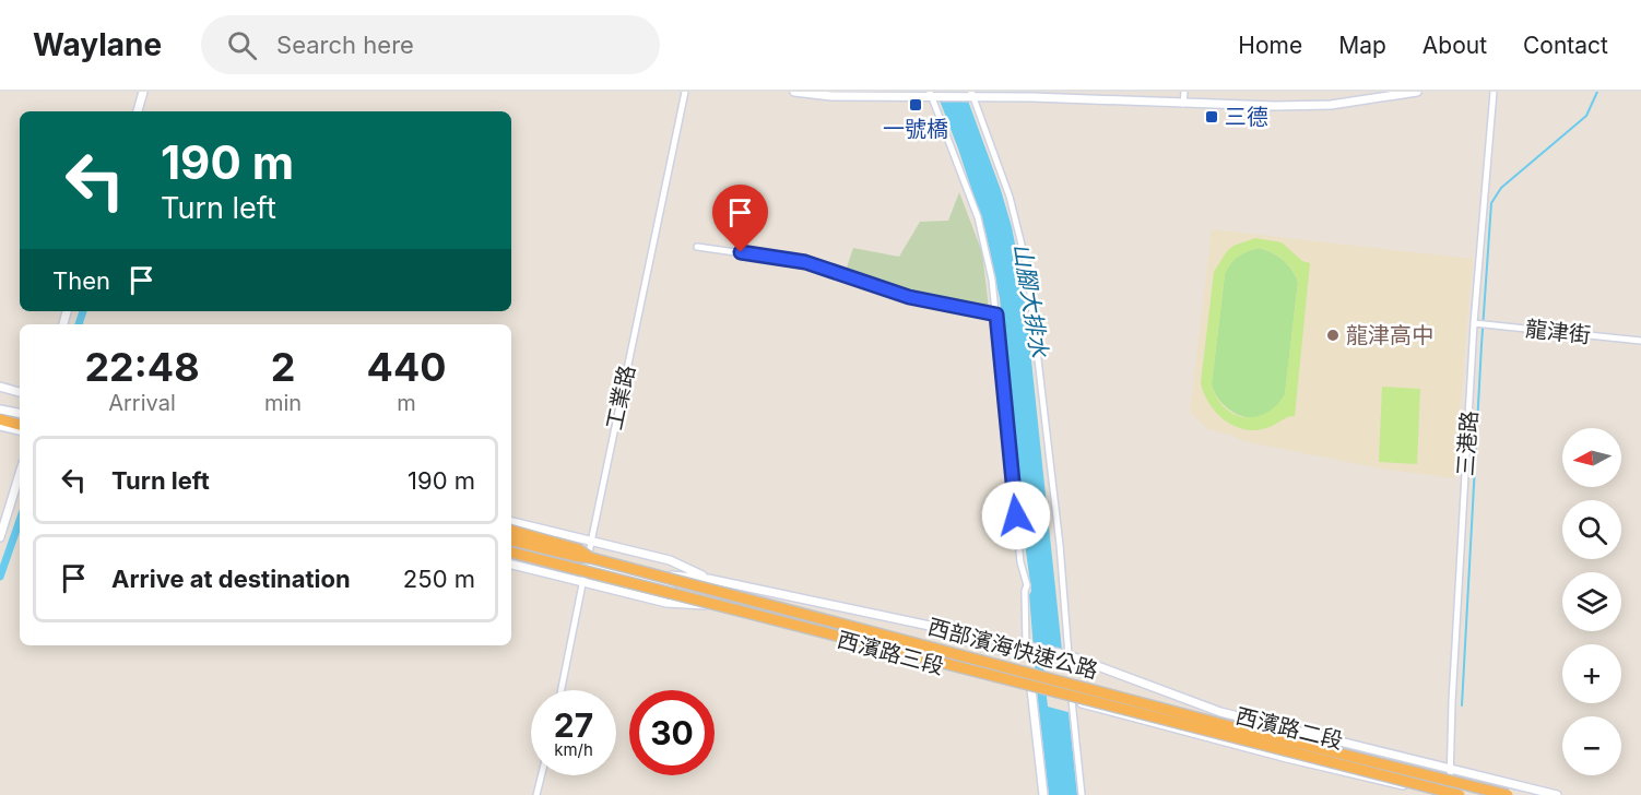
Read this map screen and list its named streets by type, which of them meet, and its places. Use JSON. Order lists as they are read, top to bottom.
{
  "streets": {
    "highway": ["西部濱海快速公路"],
    "street": [
      "龍津街",
      "工業路",
      "三港路",
      "西濱路三段",
      "西濱路二段"
    ]
  },
  "crossings": [
    ["龍津街", "三港路"],
    ["工業路", "西部濱海快速公路"],
    ["工業路", "西濱路三段"],
    ["三港路", "西濱路二段"],
    ["西部濱海快速公路", "西濱路三段"],
    ["西濱路三段", "西濱路二段"]
  ],
  "water": ["山腳大排水"],
  "places": {
    "transit": ["一號橋", "三德"],
    "other": ["龍津高中"]
  },
  "north": "left",
  "page": {
    "header": "Waylane",
    "search": "Search here",
    "nav": [
      "Home",
      "Map",
      "About",
      "Contact"
    ],
    "turn": ["190 m", "Turn left"],
    "then": "Then",
    "eta": [
      "22:48",
      "Arrival",
      "2",
      "min",
      "440",
      "m"
    ],
    "map_buttons": ["+", "−"],
    "list": [
      {
        "name": "Turn left",
        "value": "190 m"
      },
      {
        "name": "Arrive at destination",
        "value": "250 m"
      }
    ],
    "speed": "27 km/h",
    "limit": "30"
  }
}
